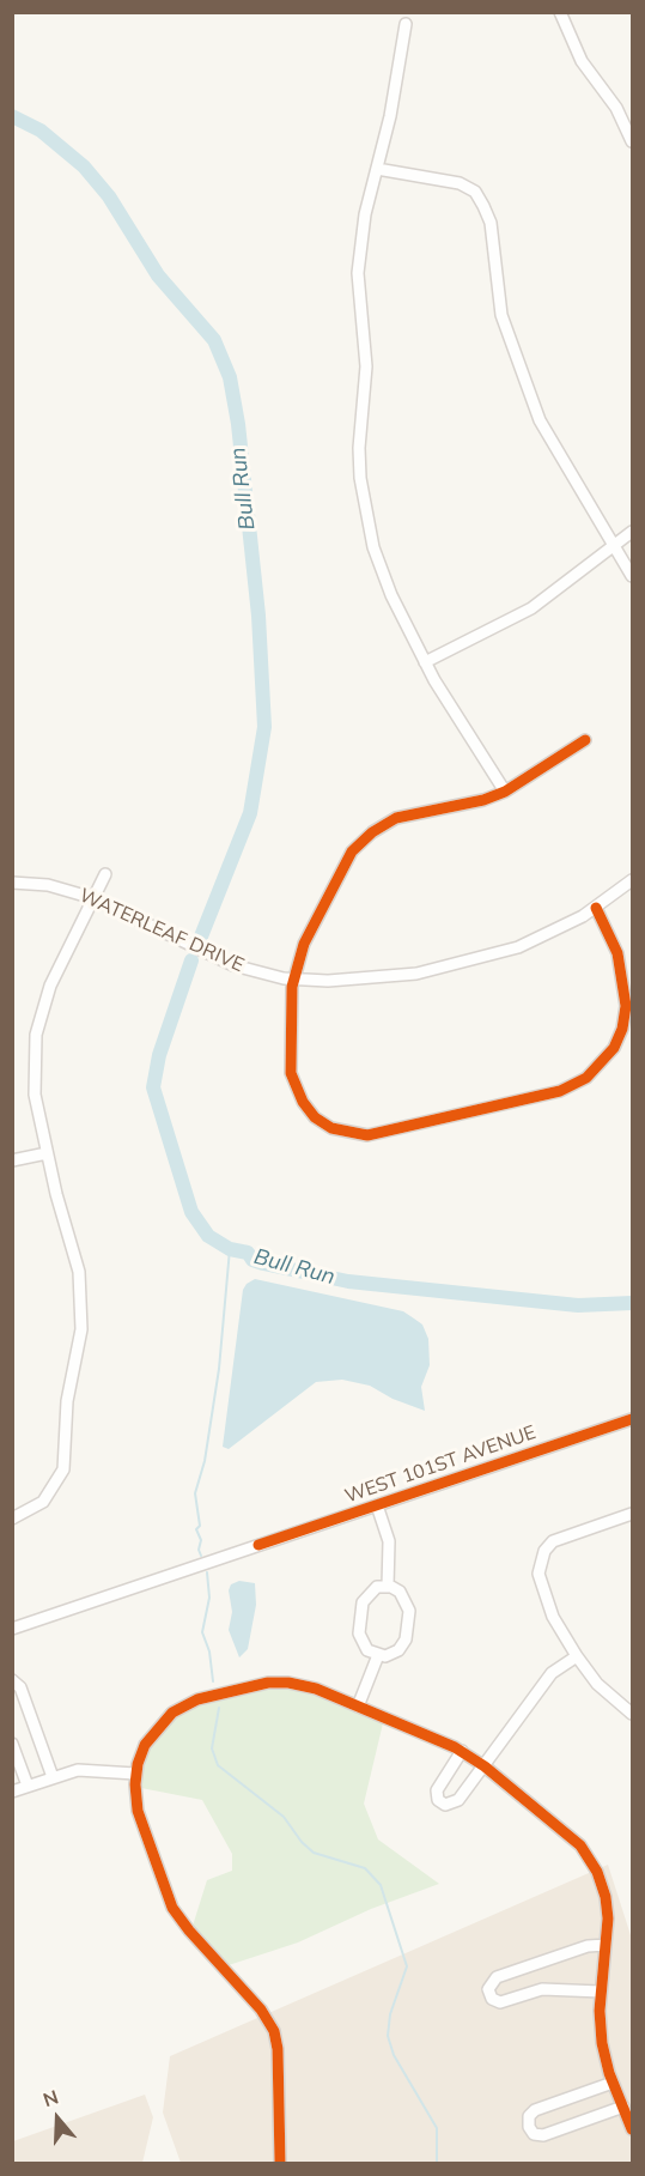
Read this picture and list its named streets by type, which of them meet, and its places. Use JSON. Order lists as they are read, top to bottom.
{
  "streets": {
    "street": ["WATERLEAF DRIVE", "WEST 101ST AVENUE"]
  },
  "water": ["Bull Run"],
  "north": "top"
}
